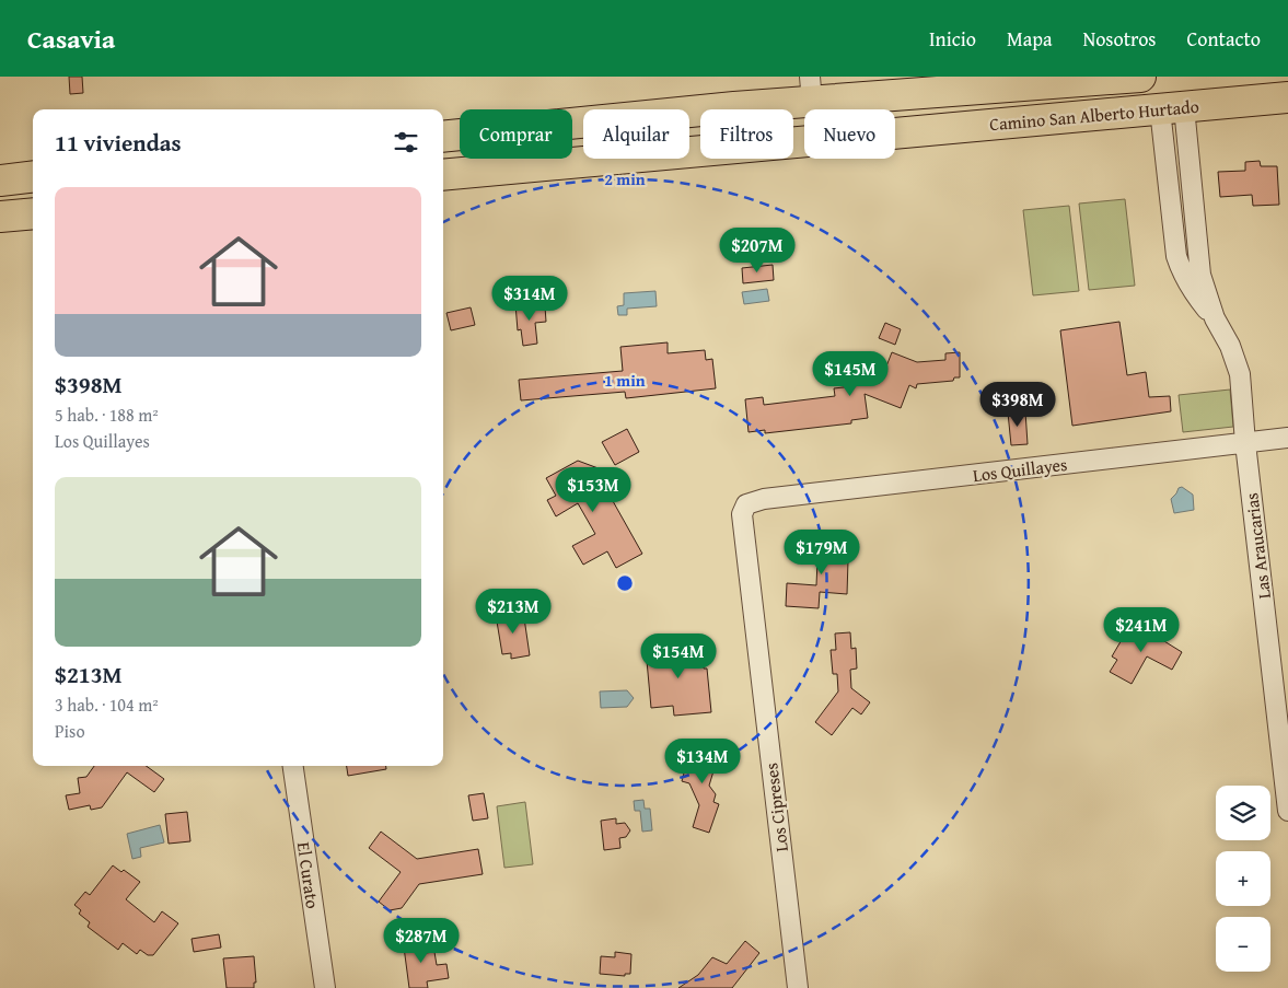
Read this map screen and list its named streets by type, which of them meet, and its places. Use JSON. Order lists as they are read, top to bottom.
{
  "streets": {
    "main road": ["Camino San Alberto Hurtado"],
    "street": [
      "Los Quillayes",
      "Las Araucarias",
      "Los Cipreses",
      "El Curato"
    ]
  },
  "crossings": [
    ["Camino San Alberto Hurtado", "Las Araucarias"],
    ["Los Quillayes", "Las Araucarias"],
    ["Los Quillayes", "Los Cipreses"]
  ],
  "page": {
    "header": "Casavia",
    "nav": [
      "Inicio",
      "Mapa",
      "Nosotros",
      "Contacto"
    ],
    "chip": [
      "Comprar",
      "Alquilar",
      "Filtros",
      "Nuevo"
    ],
    "heading": "11 viviendas",
    "list": [
      {
        "name": "$398M",
        "note": "5 hab. · 188 m² · Los Quillayes"
      },
      {
        "name": "$213M",
        "note": "3 hab. · 104 m² · Piso"
      }
    ],
    "price": [
      "$207M",
      "$314M",
      "$145M",
      "$398M",
      "$153M",
      "$179M",
      "$213M",
      "$241M",
      "$154M",
      "$134M",
      "$287M"
    ],
    "map_buttons": ["+", "−"]
  },
  "rings": ["2 min", "1 min"]
}
